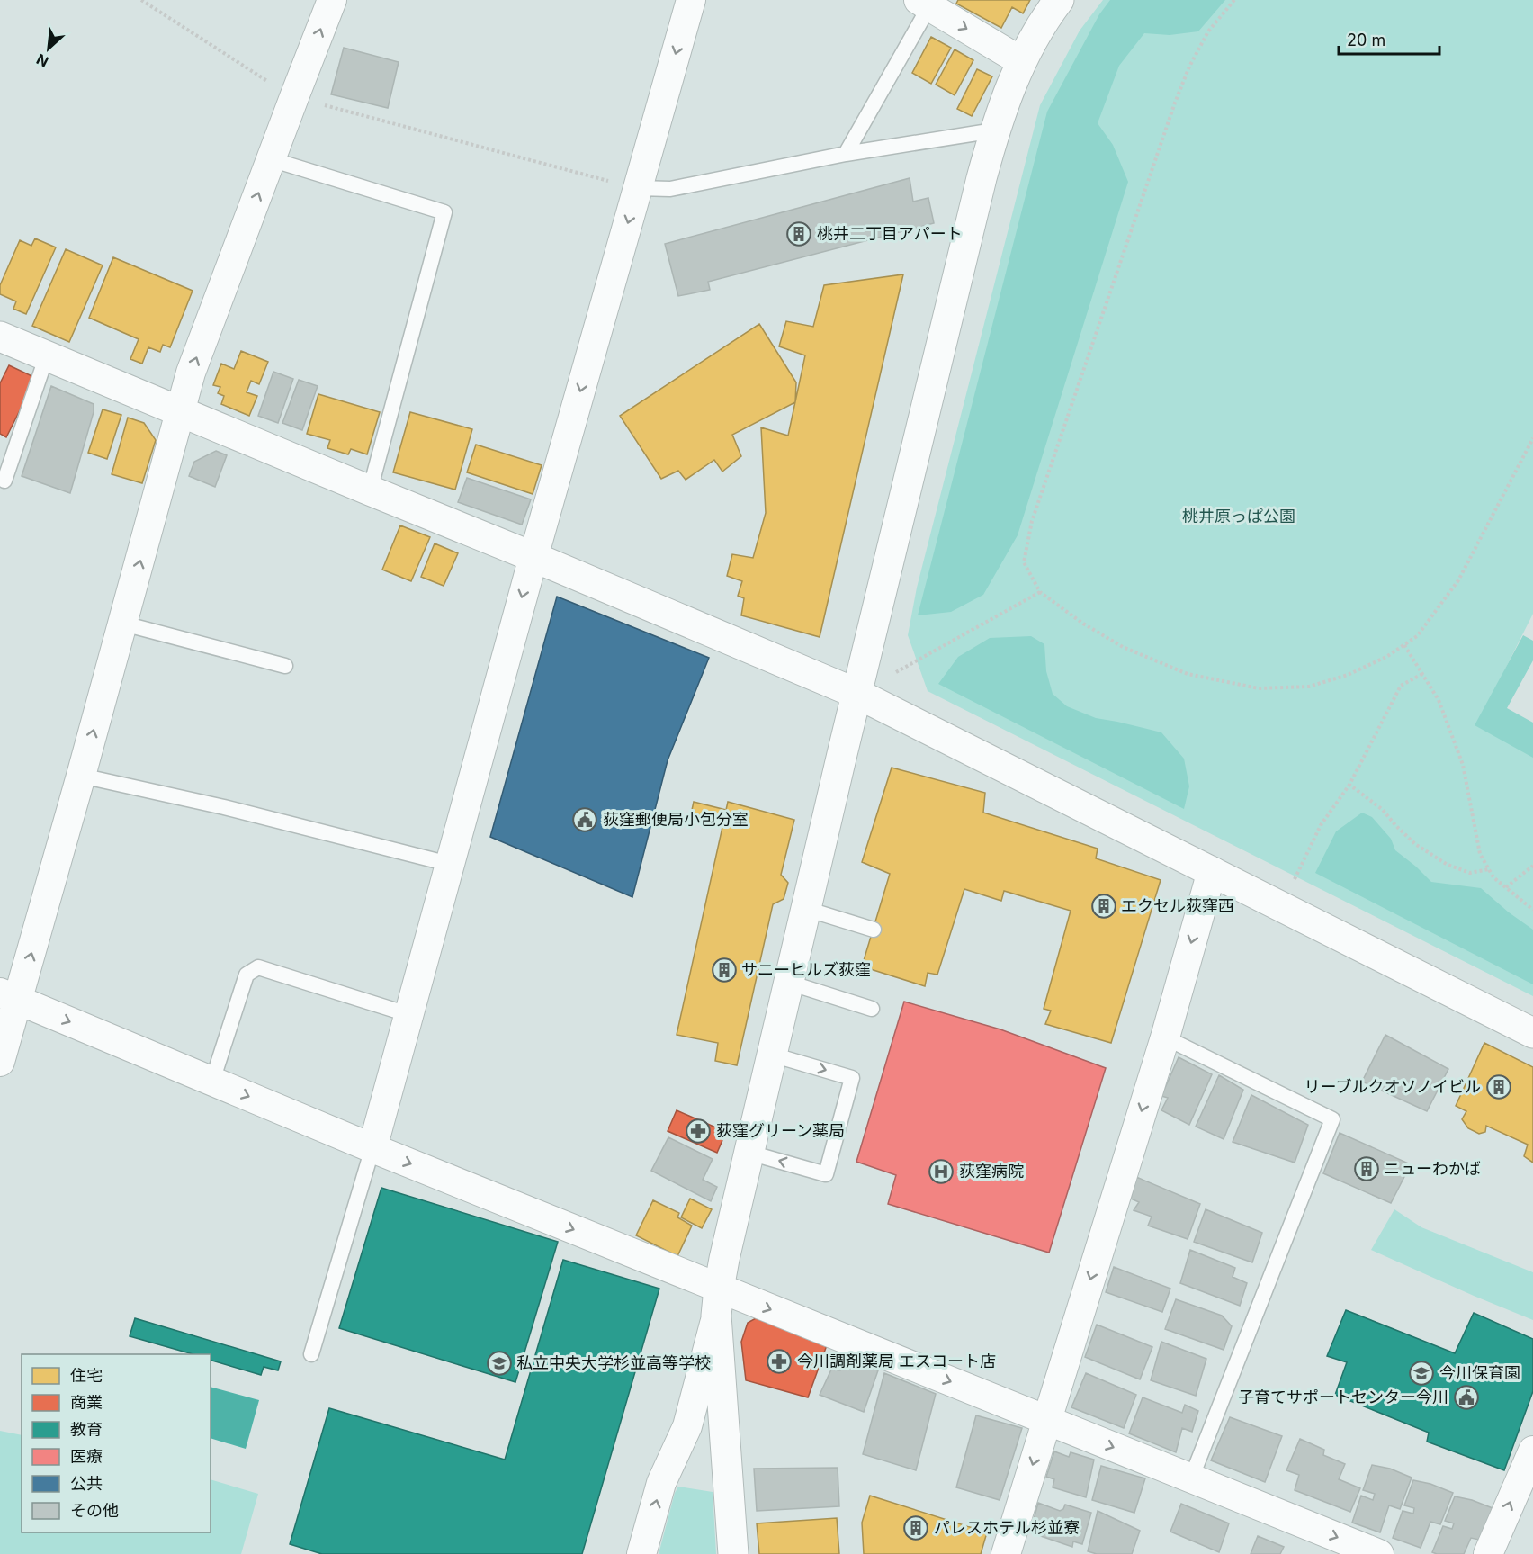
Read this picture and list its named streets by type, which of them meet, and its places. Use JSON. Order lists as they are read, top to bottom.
{
  "parks": ["桃井原っぱ公園"],
  "places": {
    "building": [
      "桃井二丁目アパート",
      "エクセル荻窪西",
      "サニーヒルズ荻窪",
      "リーブルクオソノイビル",
      "ニューわかば",
      "パレスホテル杉並寮"
    ],
    "public building": ["荻窪郵便局小包分室", "子育てサポートセンター今川"],
    "pharmacy": ["荻窪グリーン薬局", "今川調剤薬局 エスコート店"],
    "hospital": ["荻窪病院"],
    "school or university": ["私立中央大学杉並高等学校", "今川保育園"]
  },
  "legend": [
    "住宅",
    "商業",
    "教育",
    "医療",
    "公共",
    "その他"
  ],
  "scale_bar": "20 m",
  "north": "bottom left"
}
